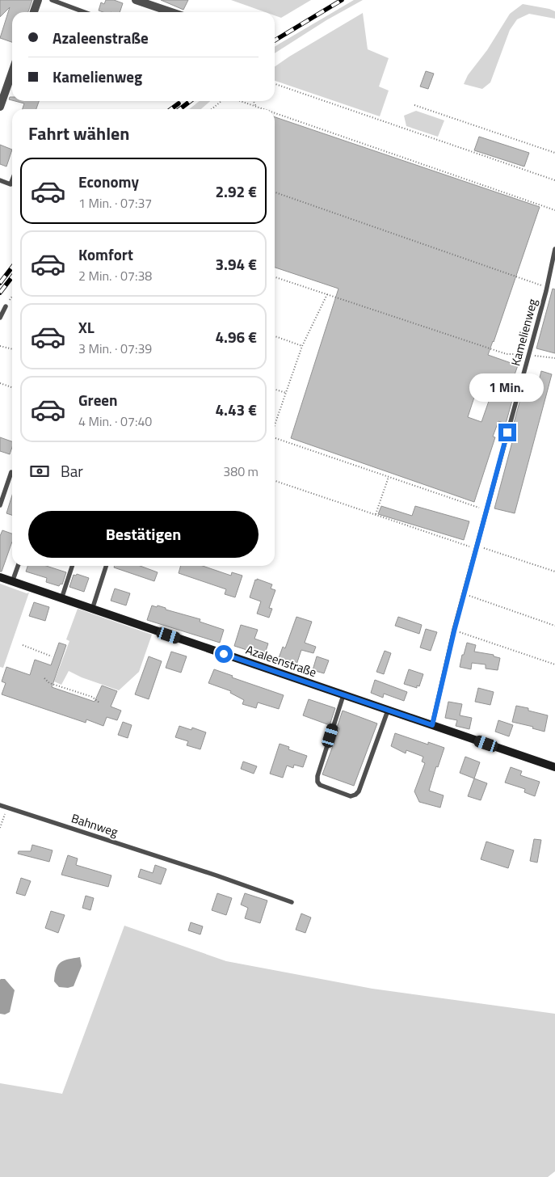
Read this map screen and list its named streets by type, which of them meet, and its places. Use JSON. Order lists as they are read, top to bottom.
{
  "streets": {
    "street": ["Azaleenstraße"],
    "lane": ["Kamelienweg", "Bahnweg"]
  },
  "crossings": [
    ["Kamelienweg", "Azaleenstraße"]
  ],
  "page": {
    "banner": ["Azaleenstraße", "Kamelienweg"],
    "heading": "Fahrt wählen",
    "list": [
      {
        "name": "Economy",
        "note": "1 Min. · 07:37",
        "value": "2.92 €"
      },
      {
        "name": "Komfort",
        "note": "2 Min. · 07:38",
        "value": "3.94 €"
      },
      {
        "name": "XL",
        "note": "3 Min. · 07:39",
        "value": "4.96 €"
      },
      {
        "name": "Green",
        "note": "4 Min. · 07:40",
        "value": "4.43 €"
      }
    ],
    "bubble": "1 Min.",
    "pay": ["Bar", "380 m"],
    "buttons": "Bestätigen"
  }
}
